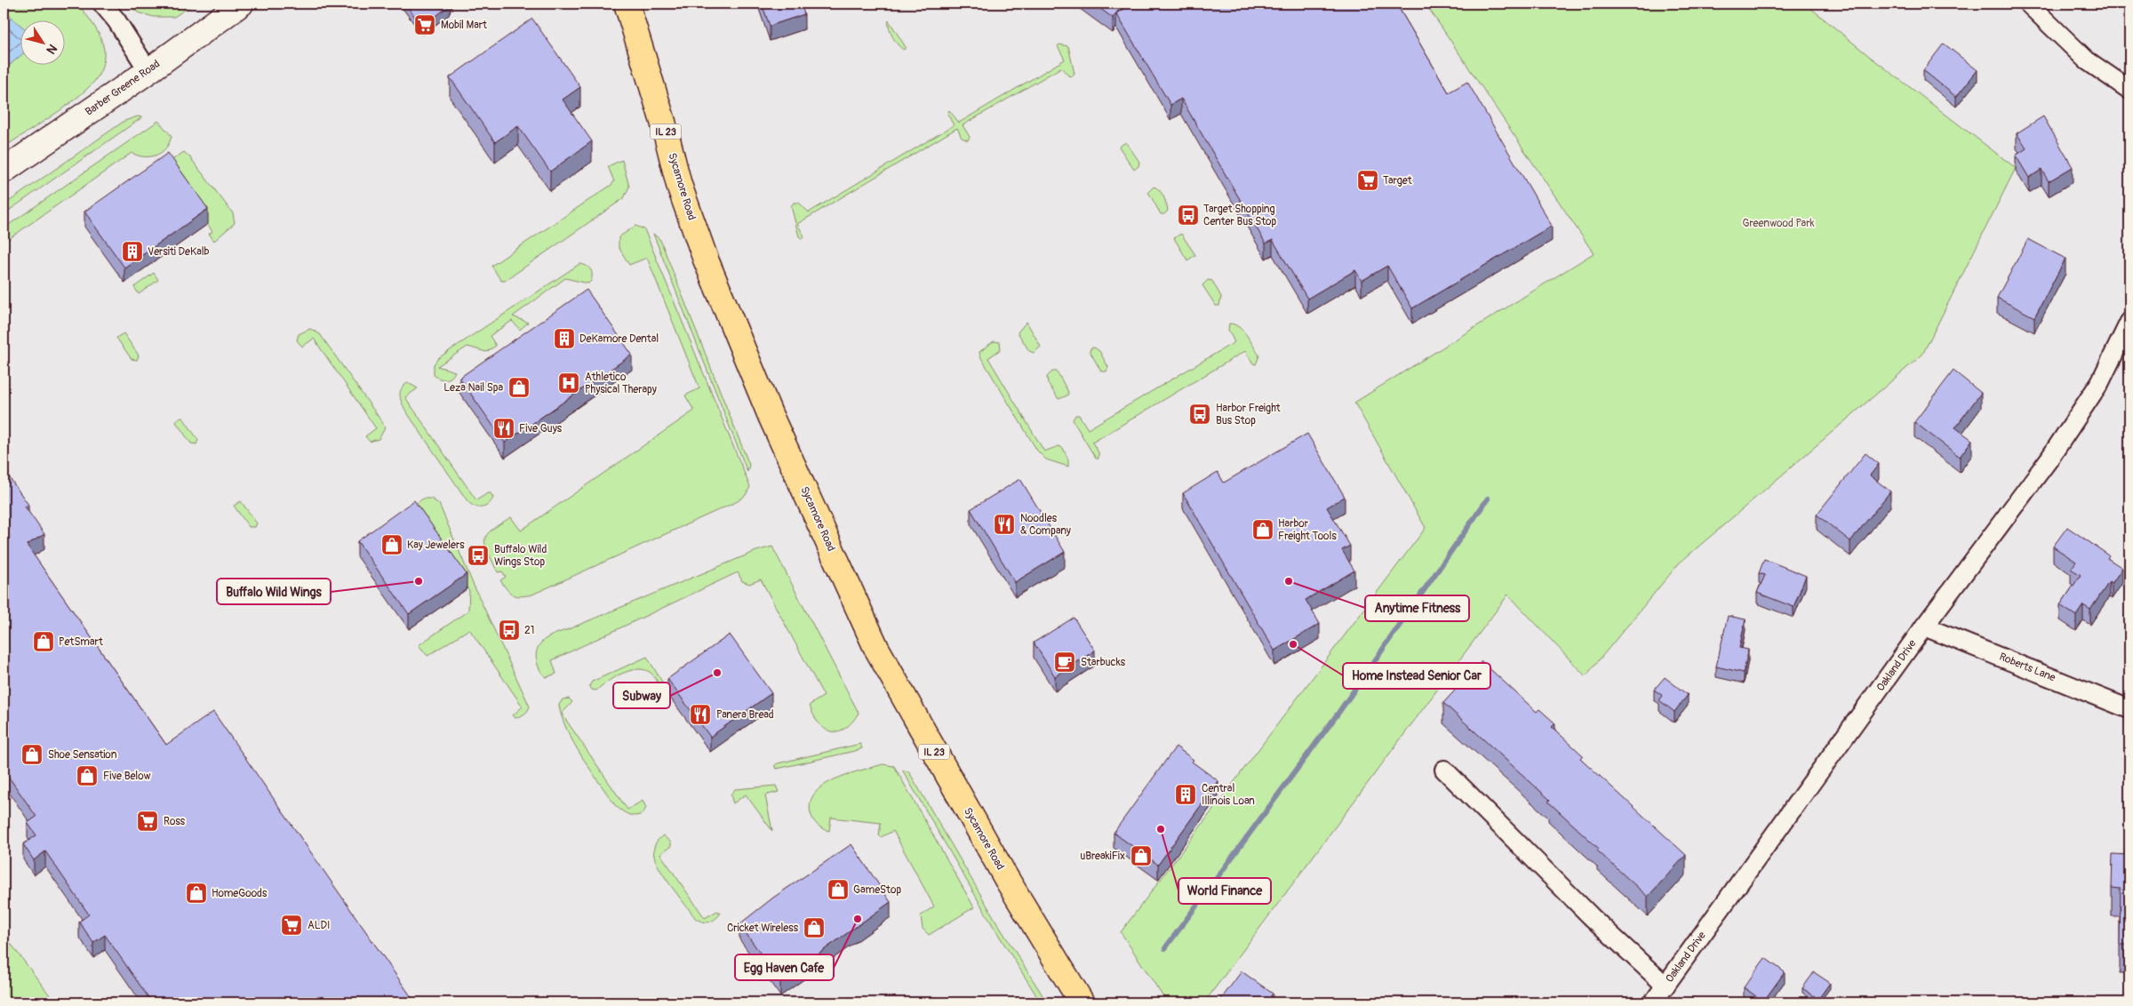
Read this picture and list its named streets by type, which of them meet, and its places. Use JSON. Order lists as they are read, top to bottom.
{
  "streets": {
    "main road": ["Barber Greene Road", "IL 23", "Sycamore Road"],
    "street": ["Oakland Drive", "Roberts Lane"]
  },
  "crossings": [
    ["Oakland Drive", "Roberts Lane"]
  ],
  "parks": ["Greenwood Park"],
  "places": {
    "supermarket": [
      "Mobil Mart",
      "Target",
      "Ross",
      "ALDI"
    ],
    "bus stop": [
      "Target Shopping Center Bus Stop",
      "Harbor Freight Bus Stop",
      "Buffalo Wild Wings Stop",
      "21"
    ],
    "building": ["Versiti DeKalb", "DeKamore Dental", "Central Illinois Loan"],
    "hospital": ["Athletico Physical Therapy"],
    "shop": [
      "Leza Nail Spa",
      "Harbor Freight Tools",
      "Kay Jewelers",
      "PetSmart",
      "Shoe Sensation",
      "Five Below",
      "uBreakiFix",
      "GameStop",
      "HomeGoods",
      "Cricket Wireless"
    ],
    "restaurant": ["Five Guys", "Noodles & Company", "Panera Bread"],
    "other": [
      "Buffalo Wild Wings",
      "Anytime Fitness",
      "Home Instead Senior Car",
      "Subway",
      "World Finance",
      "Egg Haven Cafe"
    ],
    "cafe": ["Starbucks"]
  },
  "north": "bottom right"
}
